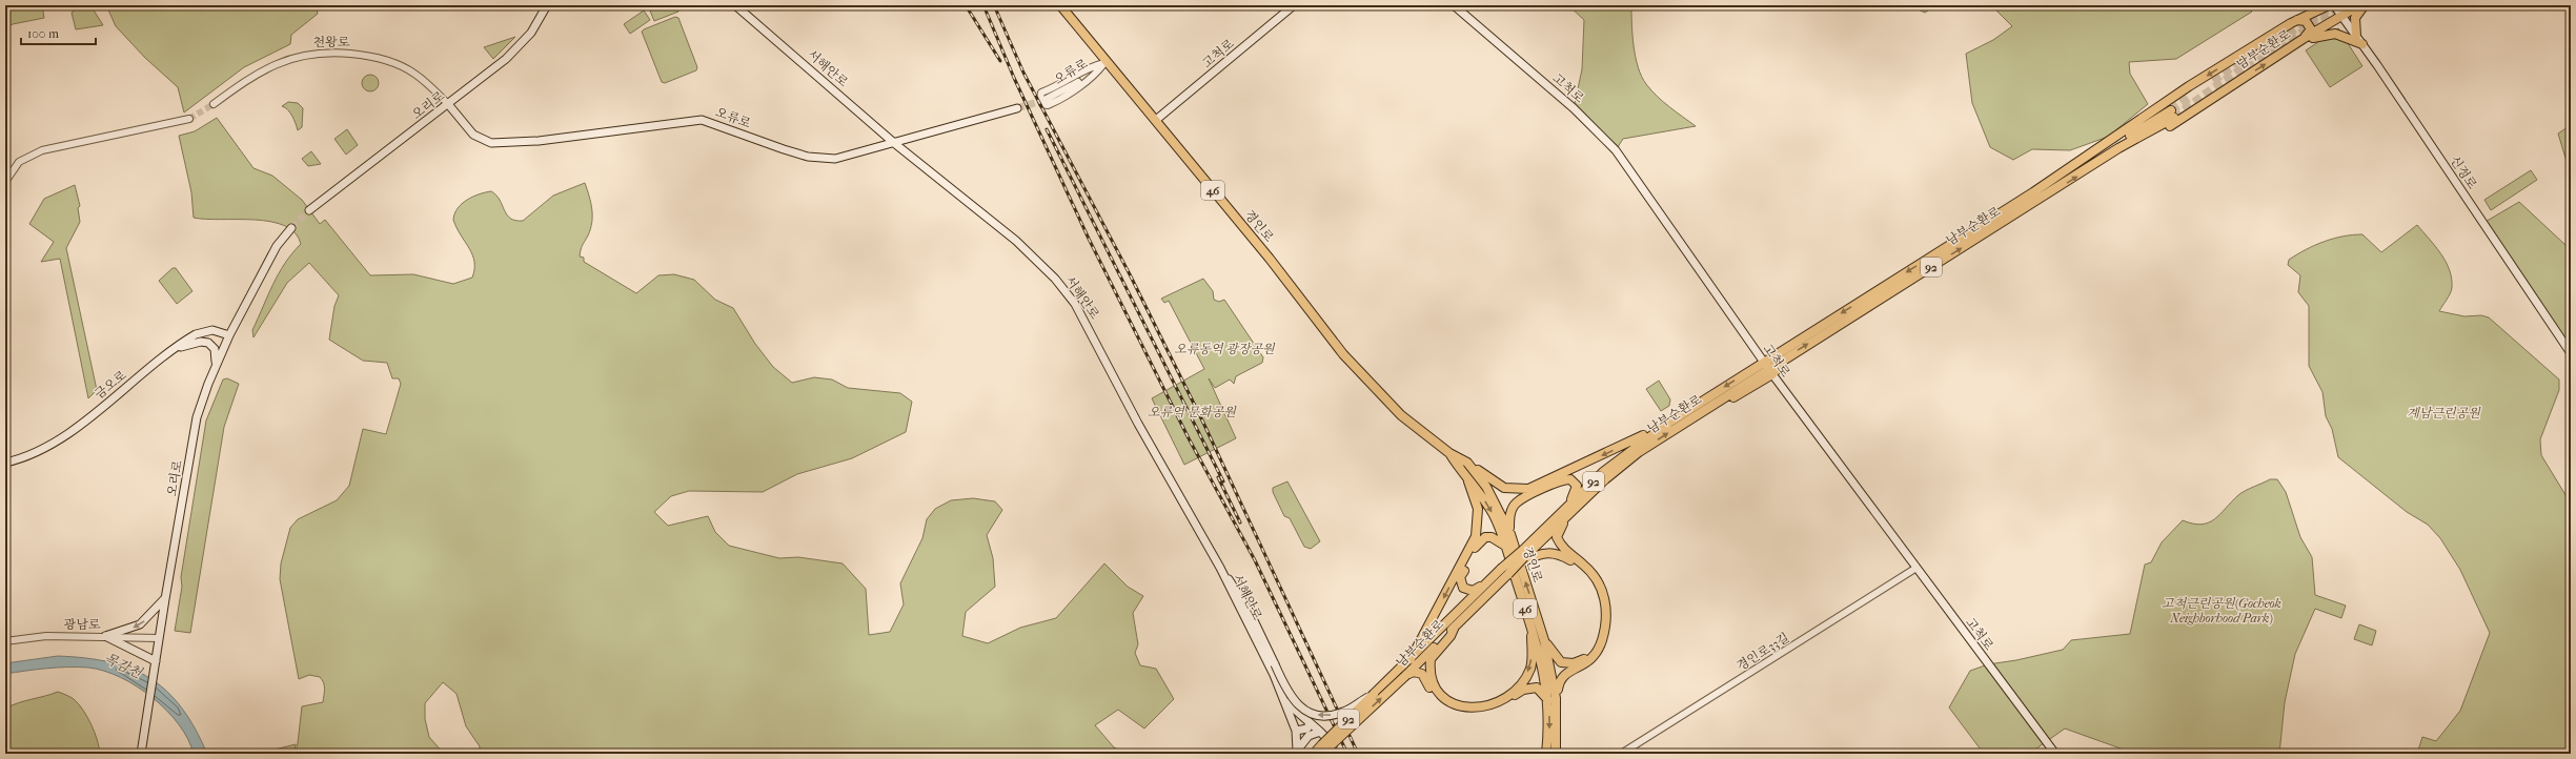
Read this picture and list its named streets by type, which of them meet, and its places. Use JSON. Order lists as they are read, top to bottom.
{
  "streets": {
    "main road": [
      "남부순환로",
      "고척로",
      "서해안로",
      "오류로",
      "오리로",
      "신정로",
      "46",
      "경인로",
      "92",
      "금오로"
    ],
    "street": ["천왕로", "광남로", "경인로33길"]
  },
  "crossings": [
    ["천왕로", "오류로"],
    ["천왕로", "오리로"],
    ["남부순환로", "고척로"],
    ["남부순환로", "신정로"],
    ["고척로", "경인로"],
    ["고척로", "경인로33길"],
    ["서해안로", "오류로"],
    ["오류로", "오리로"],
    ["오류로", "경인로"],
    ["오리로", "금오로"],
    ["오리로", "광남로"]
  ],
  "water": ["목감천"],
  "parks": [
    "오류동역 광장공원",
    "오류역 문화공원",
    "계남근린공원",
    "고척근린공원(Gocheok Neighborhood Park)"
  ],
  "scale_bar": "100 m"
}
